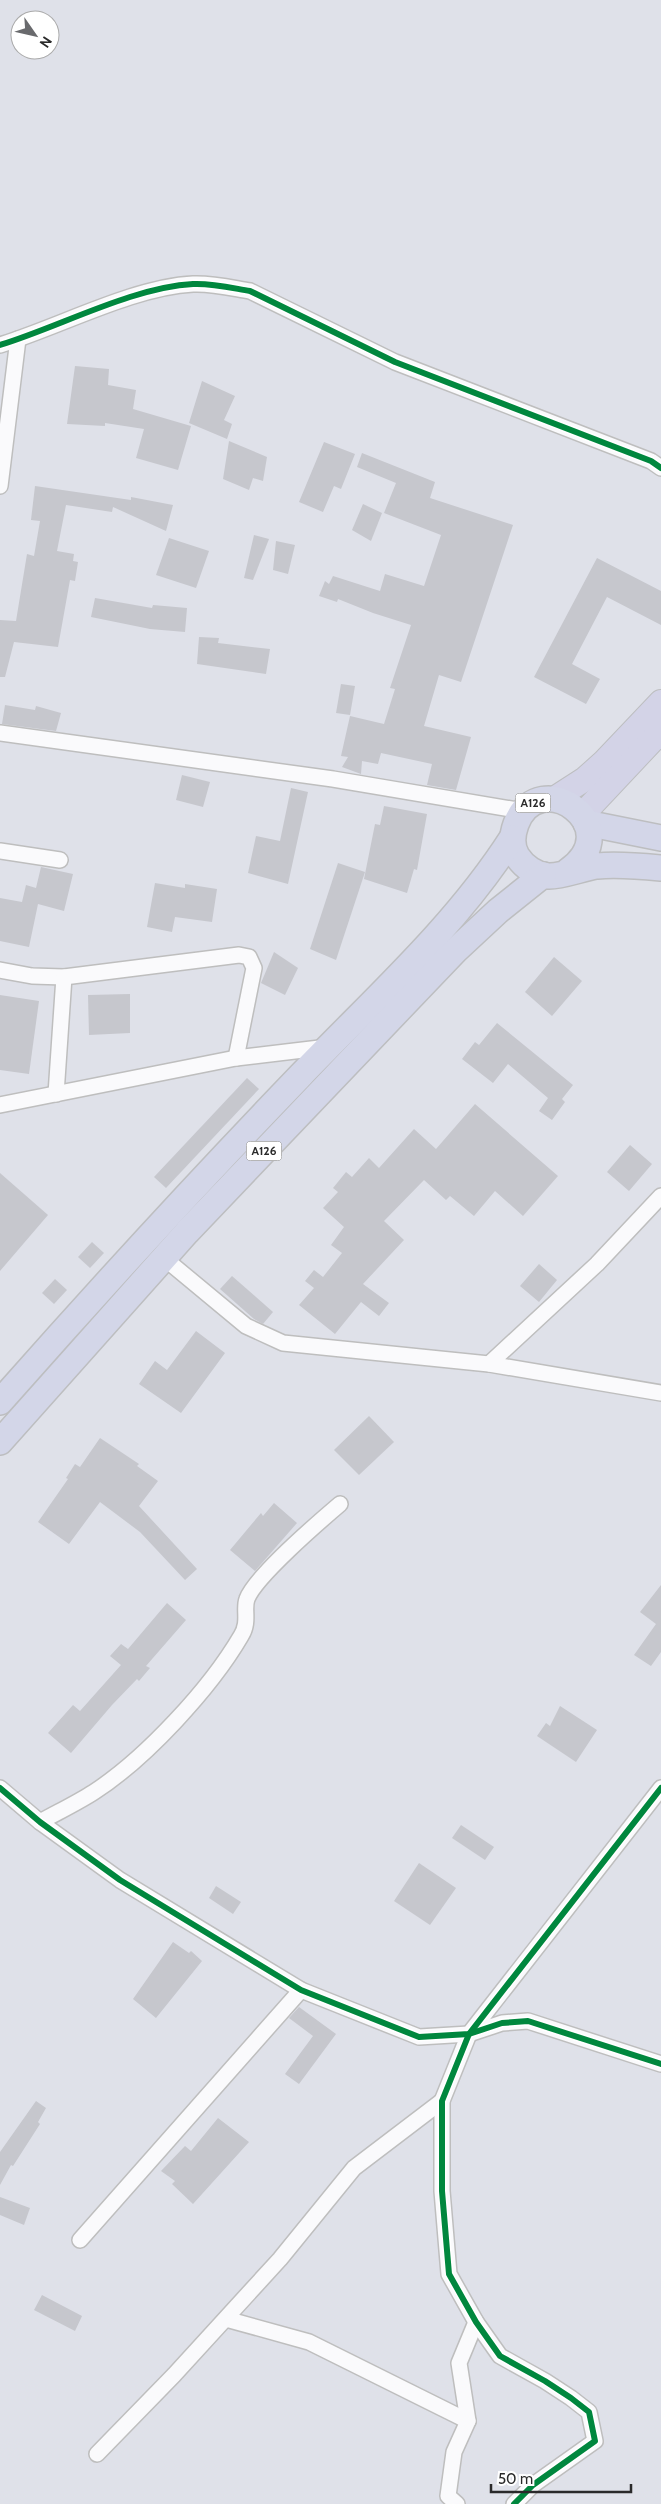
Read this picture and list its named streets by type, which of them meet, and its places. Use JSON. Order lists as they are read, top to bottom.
{
  "streets": {
    "highway": ["A126"]
  },
  "scale_bar": "50 m",
  "north": "bottom right"
}
